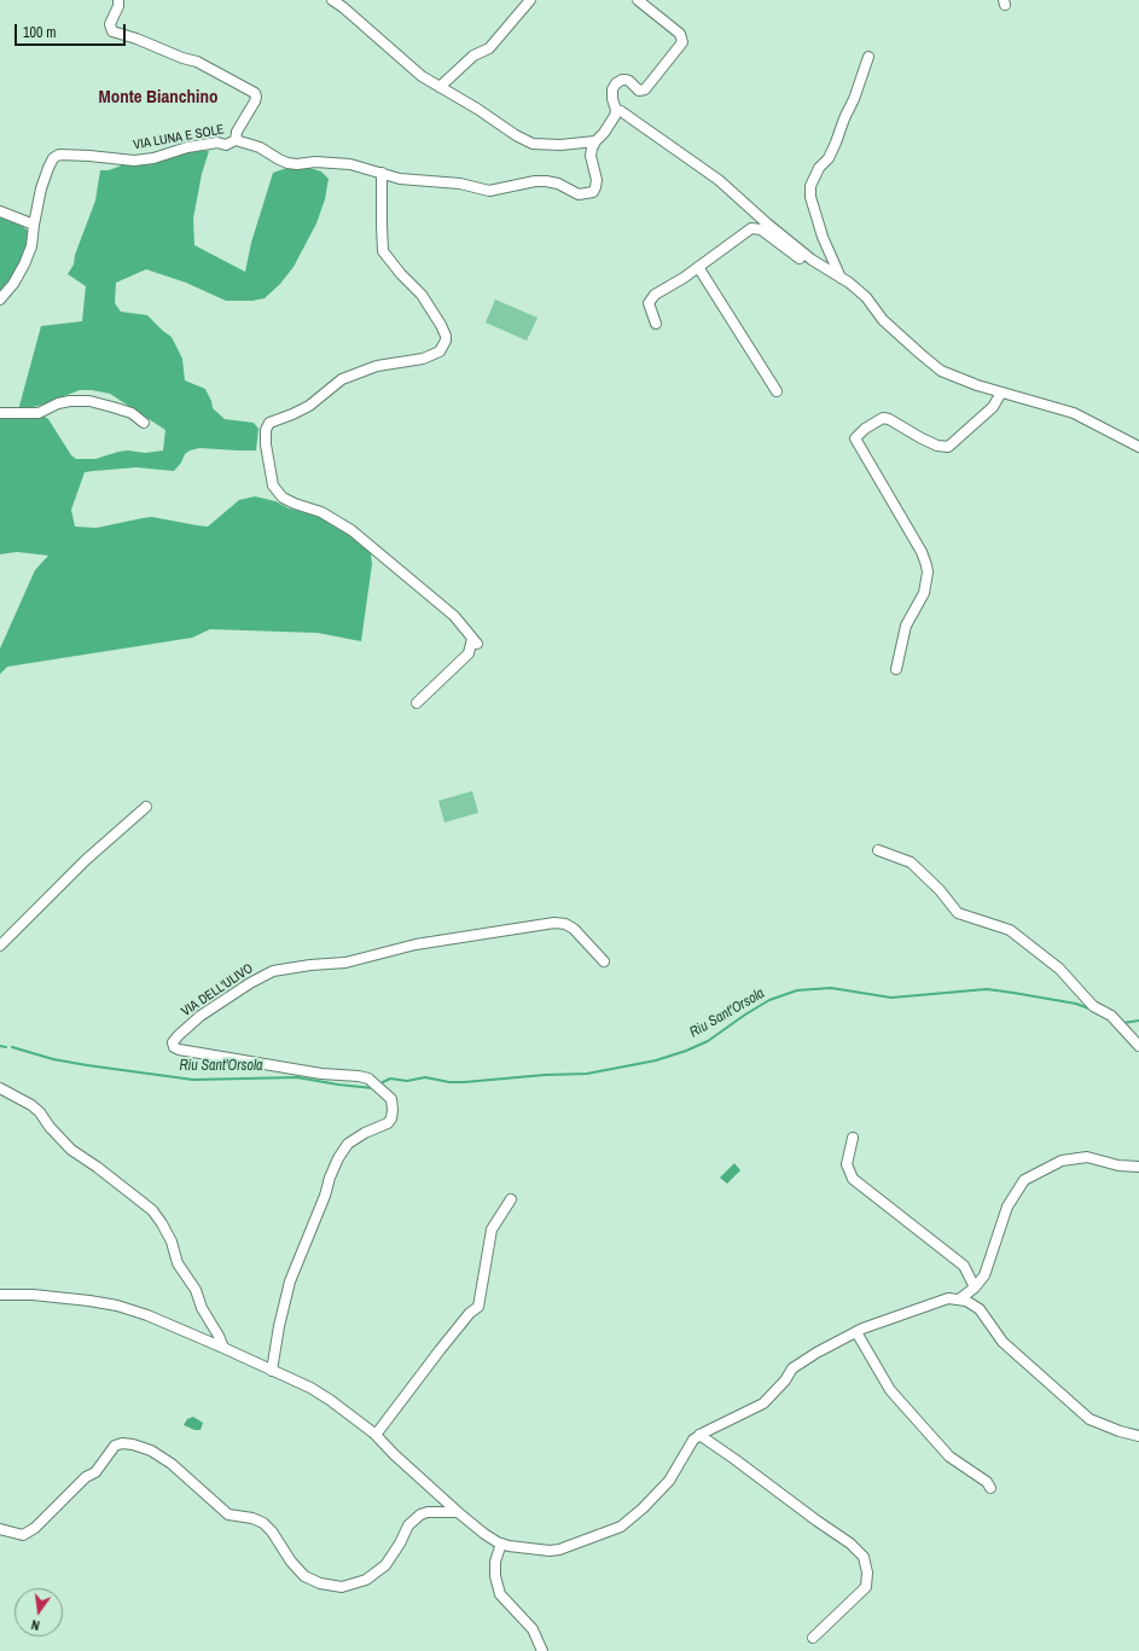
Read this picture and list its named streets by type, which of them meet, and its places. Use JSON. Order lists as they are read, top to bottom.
{
  "streets": {
    "street": ["VIA LUNA E SOLE", "VIA DELL'ULIVO"]
  },
  "districts": ["Monte Bianchino"],
  "water": ["Riu Sant'Orsola"],
  "scale_bar": "100 m",
  "north": "bottom"
}
